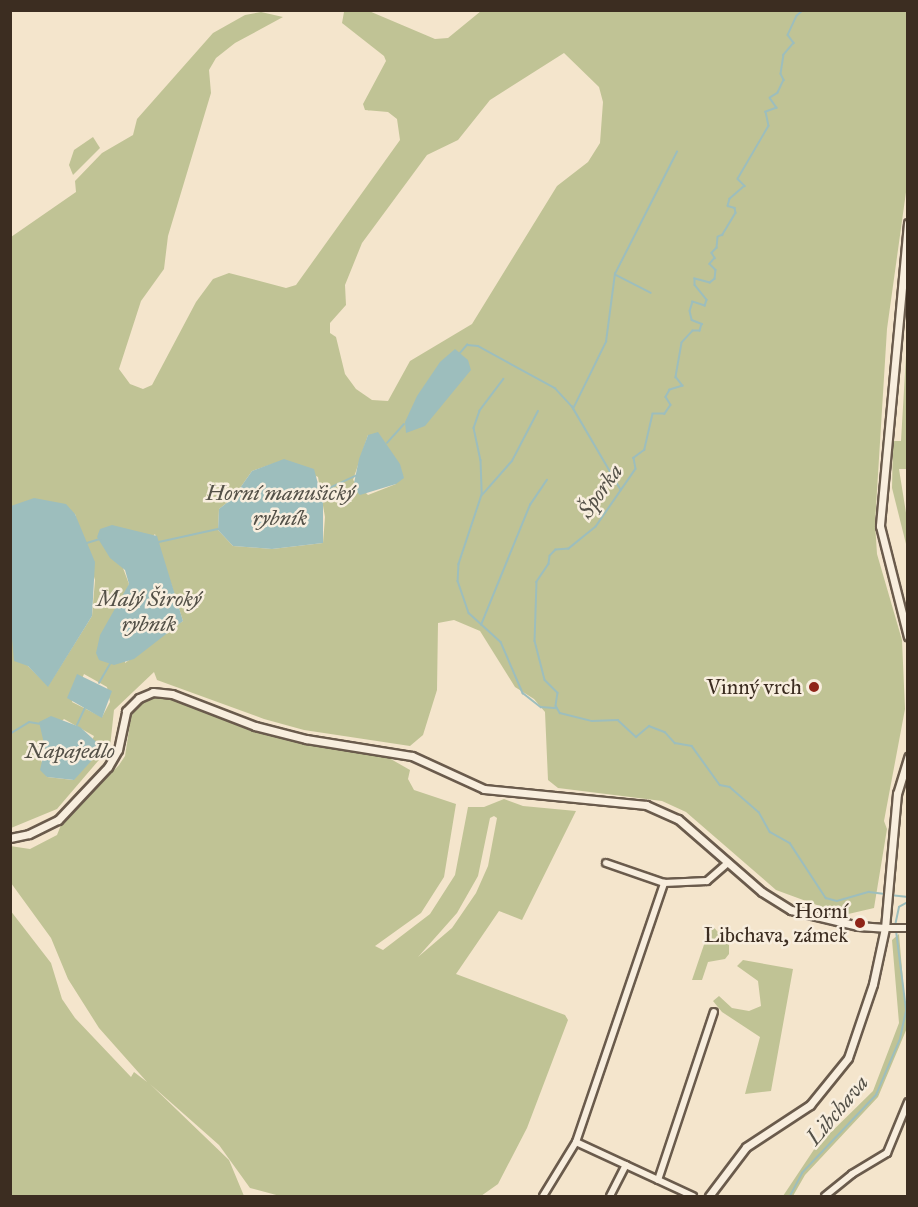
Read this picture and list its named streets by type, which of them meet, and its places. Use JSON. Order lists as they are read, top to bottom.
{
  "water": [
    "Šporka",
    "Horní manušický rybník",
    "Malý Široký rybník",
    "Napajedlo",
    "Libchava"
  ],
  "places": ["Vinný vrch", "Horní Libchava, zámek"]
}
